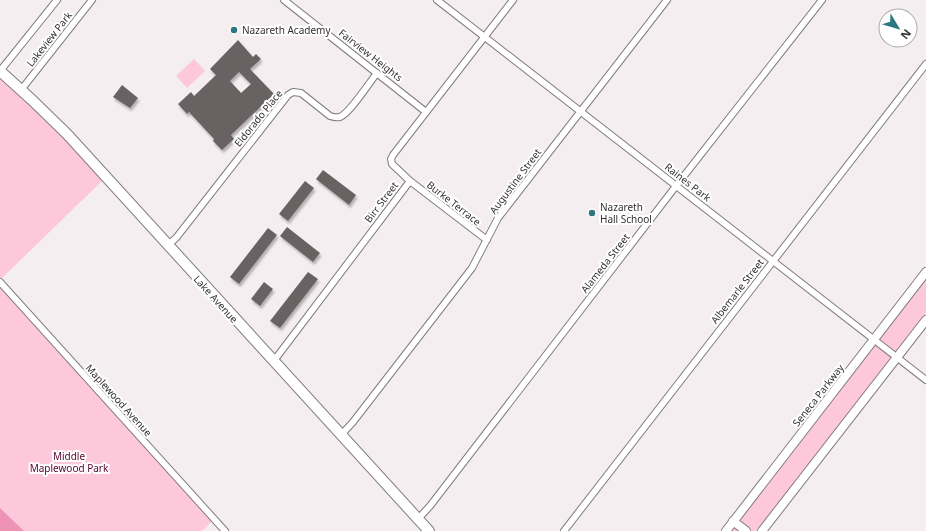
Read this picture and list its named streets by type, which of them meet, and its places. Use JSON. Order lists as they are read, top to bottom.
{
  "streets": {
    "main road": ["Lake Avenue"],
    "street": [
      "Lakeview Park",
      "Fairview Heights",
      "Eldorado Place",
      "Augustine Street",
      "Raines Park",
      "Birr Street",
      "Burke Terrace",
      "Alameda Street",
      "Albemarle Street",
      "Seneca Parkway",
      "Maplewood Avenue"
    ]
  },
  "crossings": [
    ["Lakeview Park", "Lake Avenue"],
    ["Fairview Heights", "Eldorado Place"],
    ["Fairview Heights", "Birr Street"],
    ["Eldorado Place", "Lake Avenue"],
    ["Augustine Street", "Raines Park"],
    ["Augustine Street", "Burke Terrace"],
    ["Augustine Street", "Lake Avenue"],
    ["Raines Park", "Birr Street"],
    ["Raines Park", "Alameda Street"],
    ["Raines Park", "Albemarle Street"],
    ["Raines Park", "Seneca Parkway"],
    ["Birr Street", "Burke Terrace"],
    ["Birr Street", "Lake Avenue"],
    ["Alameda Street", "Lake Avenue"]
  ],
  "parks": ["Middle Maplewood Park"],
  "places": ["Nazareth Academy", "Nazareth Hall School"],
  "north": "bottom right"
}
